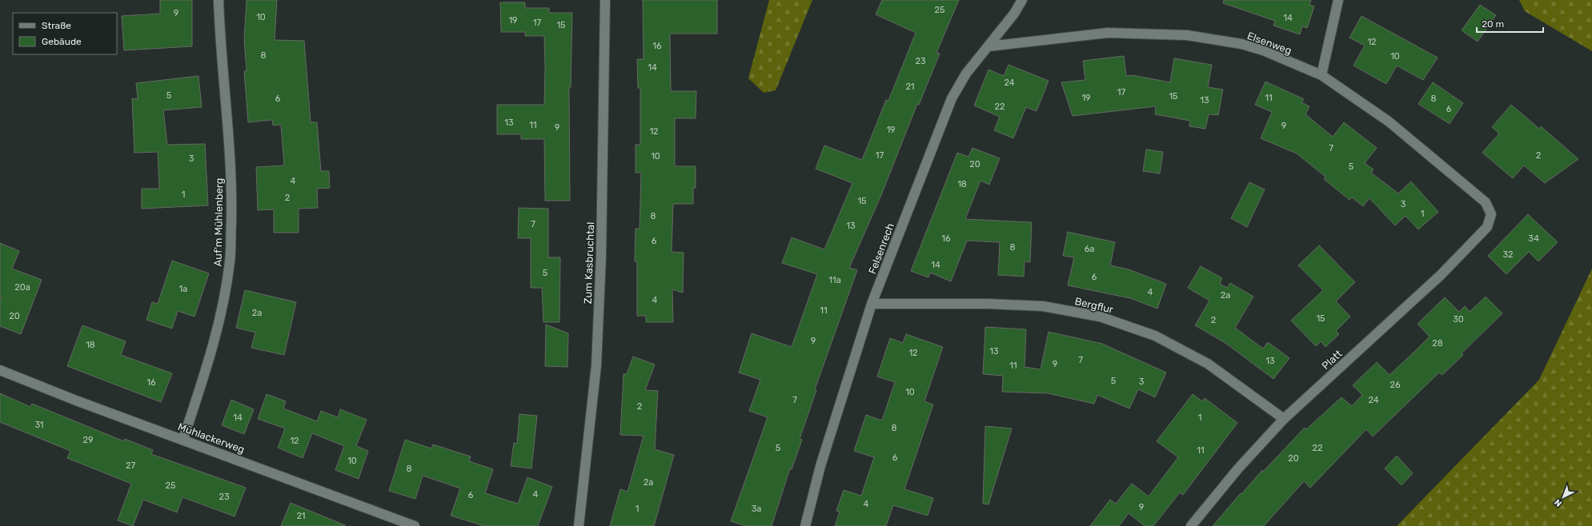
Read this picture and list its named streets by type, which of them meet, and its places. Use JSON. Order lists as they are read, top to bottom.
{
  "streets": {
    "street": [
      "Elsenweg",
      "Auf'm Mühlenberg",
      "Felsenrech",
      "Zum Kasbruchtal",
      "Bergflur",
      "Platt",
      "Mühlackerweg"
    ]
  },
  "crossings": [
    ["Elsenweg", "Felsenrech"],
    ["Elsenweg", "Platt"],
    ["Auf'm Mühlenberg", "Mühlackerweg"],
    ["Felsenrech", "Bergflur"],
    ["Bergflur", "Platt"]
  ],
  "house_numbers": [
    "25",
    "9",
    "10",
    "14",
    "19",
    "17",
    "15",
    "12",
    "16",
    "8",
    "10",
    "23",
    "14",
    "24",
    "21",
    "17",
    "5",
    "15",
    "19",
    "11",
    "6",
    "8",
    "13",
    "22",
    "6",
    "13",
    "11",
    "9",
    "9",
    "19",
    "12",
    "7",
    "17",
    "2",
    "10",
    "3",
    "20",
    "5",
    "4",
    "18",
    "1",
    "2",
    "15",
    "3",
    "1",
    "8",
    "7",
    "13",
    "16",
    "34",
    "6",
    "8",
    "6a",
    "32",
    "14",
    "5",
    "6",
    "11a",
    "20a",
    "1a",
    "4",
    "2a",
    "4",
    "11",
    "2a",
    "20",
    "15",
    "30",
    "2",
    "9",
    "28",
    "18",
    "13",
    "12",
    "7",
    "13",
    "9",
    "11",
    "5",
    "3",
    "16",
    "26",
    "10",
    "7",
    "24",
    "2",
    "14",
    "1",
    "31",
    "8",
    "29",
    "12",
    "5",
    "22",
    "11",
    "6",
    "20",
    "10",
    "27",
    "8",
    "2a",
    "25",
    "4",
    "6",
    "23",
    "4",
    "9",
    "1",
    "3a",
    "21"
  ],
  "legend": ["Straße", "Gebäude"],
  "scale_bar": "20 m",
  "north": "bottom left"
}
